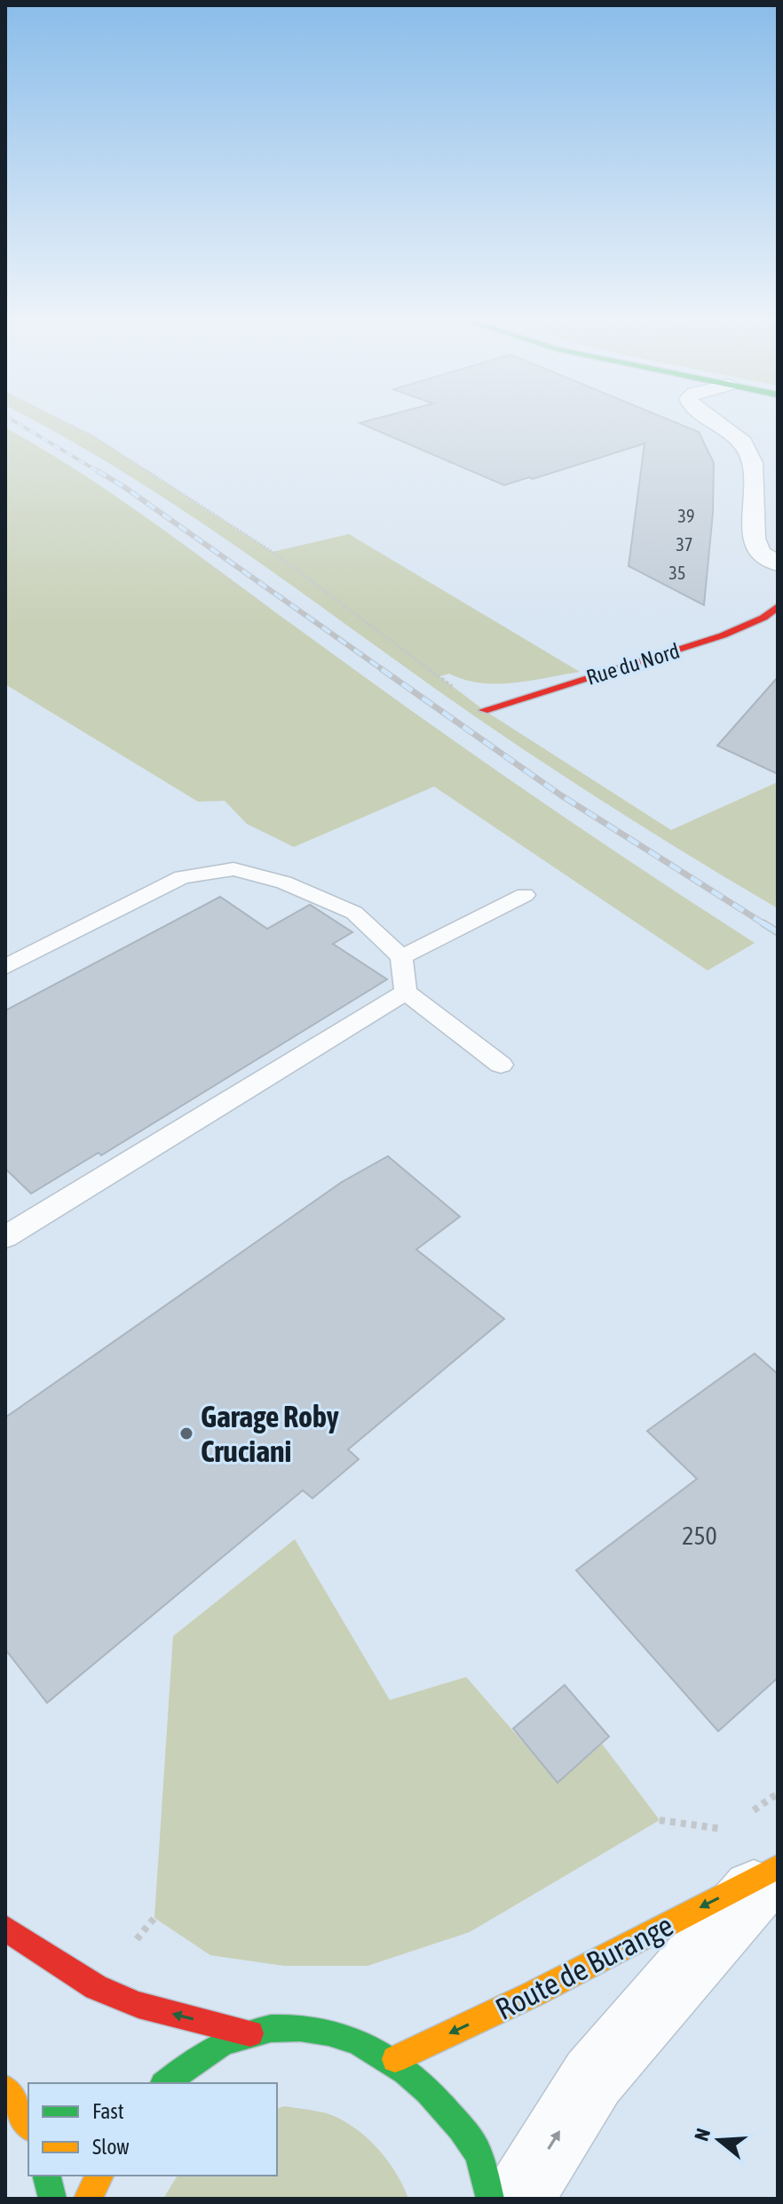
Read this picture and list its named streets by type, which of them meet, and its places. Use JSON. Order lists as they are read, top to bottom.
{
  "streets": {
    "street": ["Rue du Nord", "Route de Burange"]
  },
  "places": ["Garage Roby Cruciani"],
  "house_numbers": [
    "39",
    "37",
    "35",
    "250"
  ],
  "legend": ["Fast", "Slow"],
  "north": "left"
}
